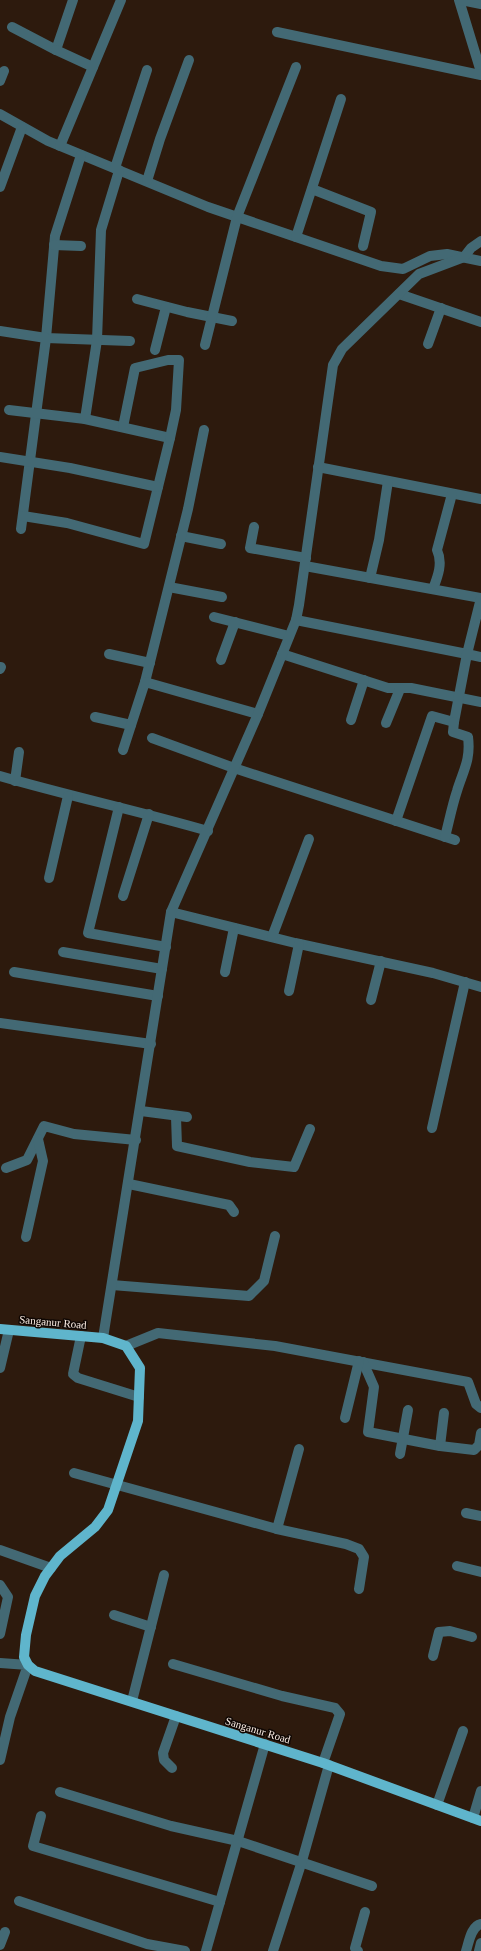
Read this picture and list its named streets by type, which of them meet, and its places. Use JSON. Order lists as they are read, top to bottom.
{
  "streets": {
    "main road": ["Sanganur Road"]
  }
}
